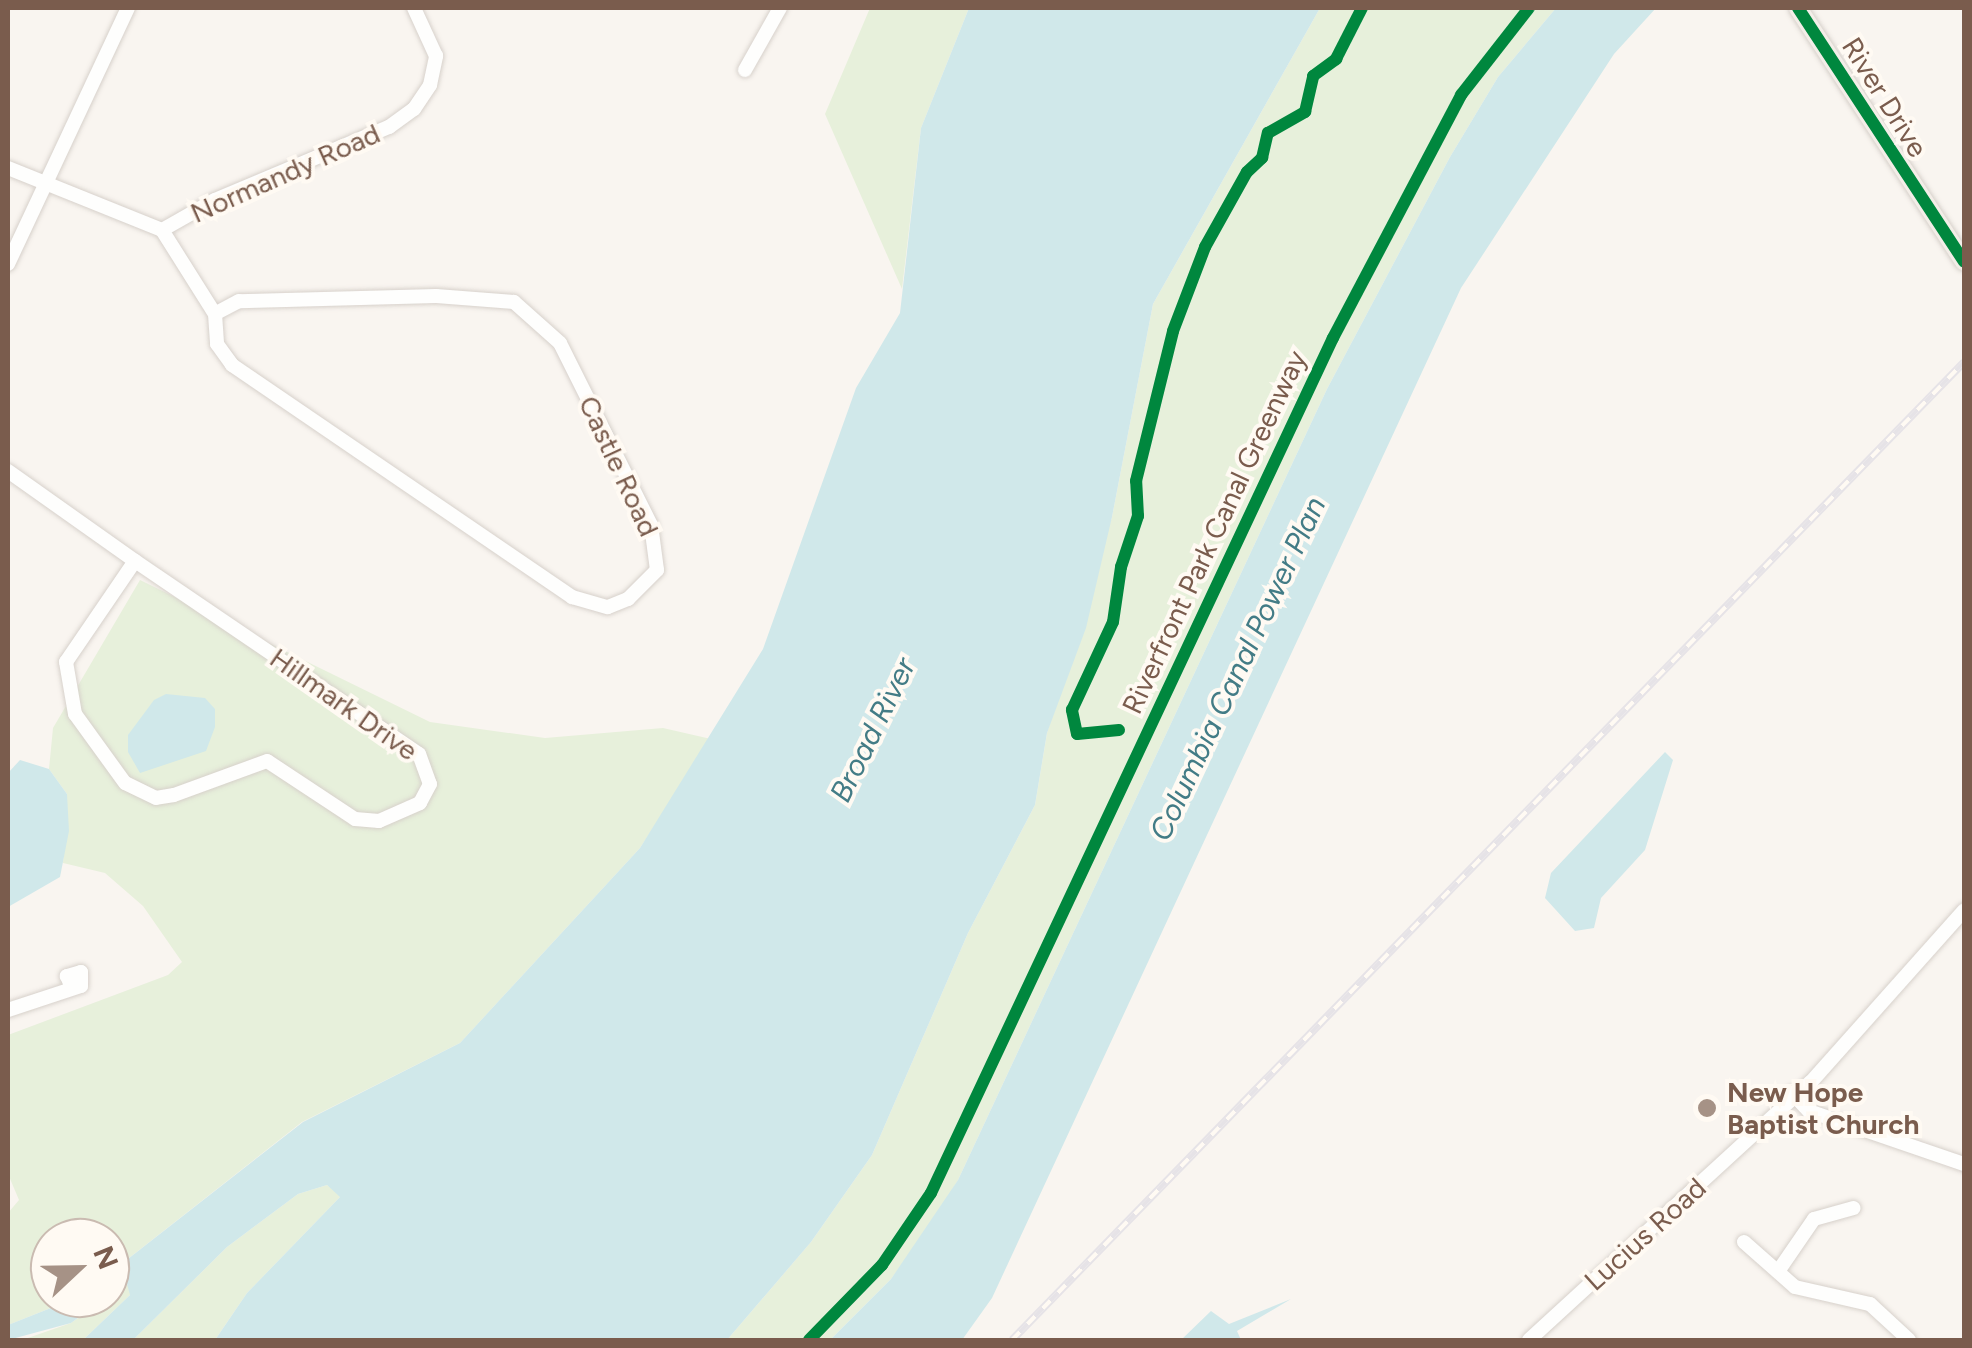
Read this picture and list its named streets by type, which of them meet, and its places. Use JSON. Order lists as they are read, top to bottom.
{
  "streets": {
    "main road": ["River Drive"],
    "street": [
      "Normandy Road",
      "Castle Road",
      "Hillmark Drive",
      "Lucius Road"
    ],
    "cycle path": ["Riverfront Park Canal Greenway"]
  },
  "crossings": [
    ["Normandy Road", "Castle Road"]
  ],
  "water": ["Columbia Canal Power Plan", "Broad River"],
  "places": ["New Hope Baptist Church"],
  "north": "right"
}
